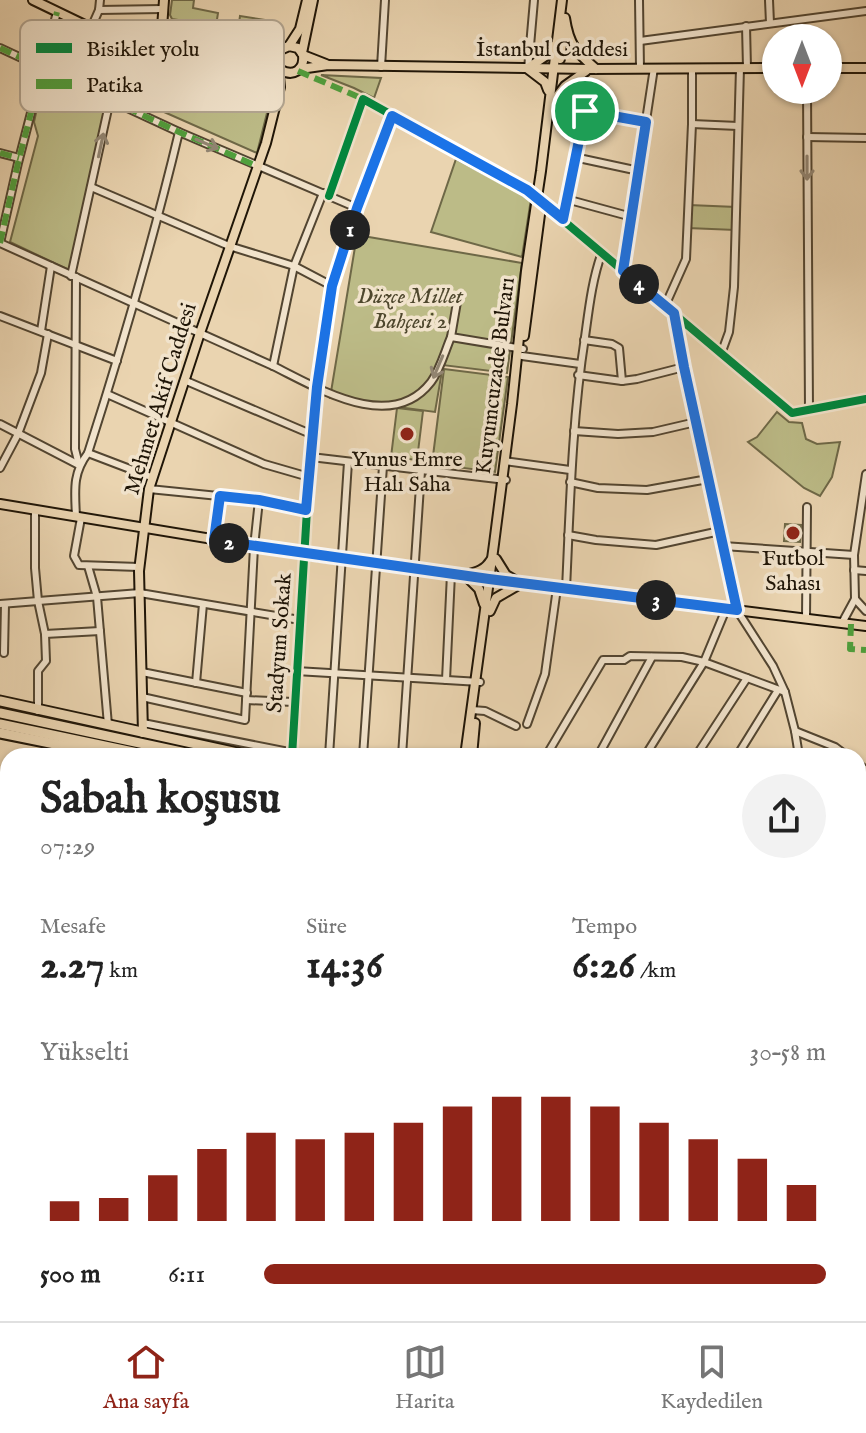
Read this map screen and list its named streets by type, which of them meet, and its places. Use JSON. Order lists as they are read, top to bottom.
{
  "streets": {
    "main road": ["İstanbul Caddesi", "Kuyumcuzade Bulvarı", "Mehmet Akif Caddesi"],
    "street": ["Stadyum Sokak"]
  },
  "crossings": [
    ["İstanbul Caddesi", "Kuyumcuzade Bulvarı"]
  ],
  "parks": ["Düzce Millet Bahçesi 2"],
  "places": ["Yunus Emre Halı Saha", "Futbol Sahası"],
  "legend": ["Bisiklet yolu", "Patika"],
  "north": "bottom",
  "page": {
    "pins": [
      "1",
      "4",
      "2",
      "3"
    ],
    "heading": ["Sabah koşusu", "07:29"],
    "stats": [
      ["Mesafe", "2.27 km"],
      ["Süre", "14:36"],
      ["Tempo", "6:26 /km"]
    ],
    "chart": ["Yükselti", "30–58 m"],
    "list": [
      {
        "name": "500 m",
        "note": "6:11"
      }
    ],
    "tabs": ["Ana sayfa", "Harita", "Kaydedilen"]
  }
}
